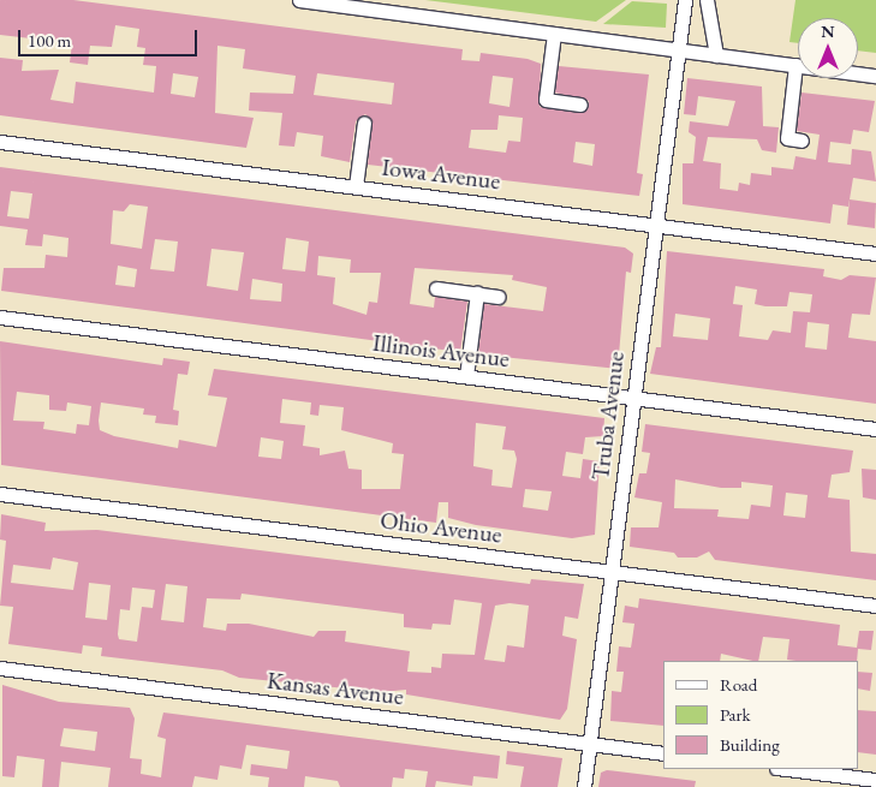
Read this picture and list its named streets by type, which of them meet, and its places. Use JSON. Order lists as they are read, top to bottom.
{
  "streets": {
    "street": [
      "Iowa Avenue",
      "Illinois Avenue",
      "Truba Avenue",
      "Ohio Avenue",
      "Kansas Avenue"
    ]
  },
  "crossings": [
    ["Iowa Avenue", "Truba Avenue"],
    ["Illinois Avenue", "Truba Avenue"],
    ["Truba Avenue", "Ohio Avenue"],
    ["Truba Avenue", "Kansas Avenue"]
  ],
  "legend": ["Road", "Park", "Building"],
  "scale_bar": "100 m",
  "north": "top"
}
